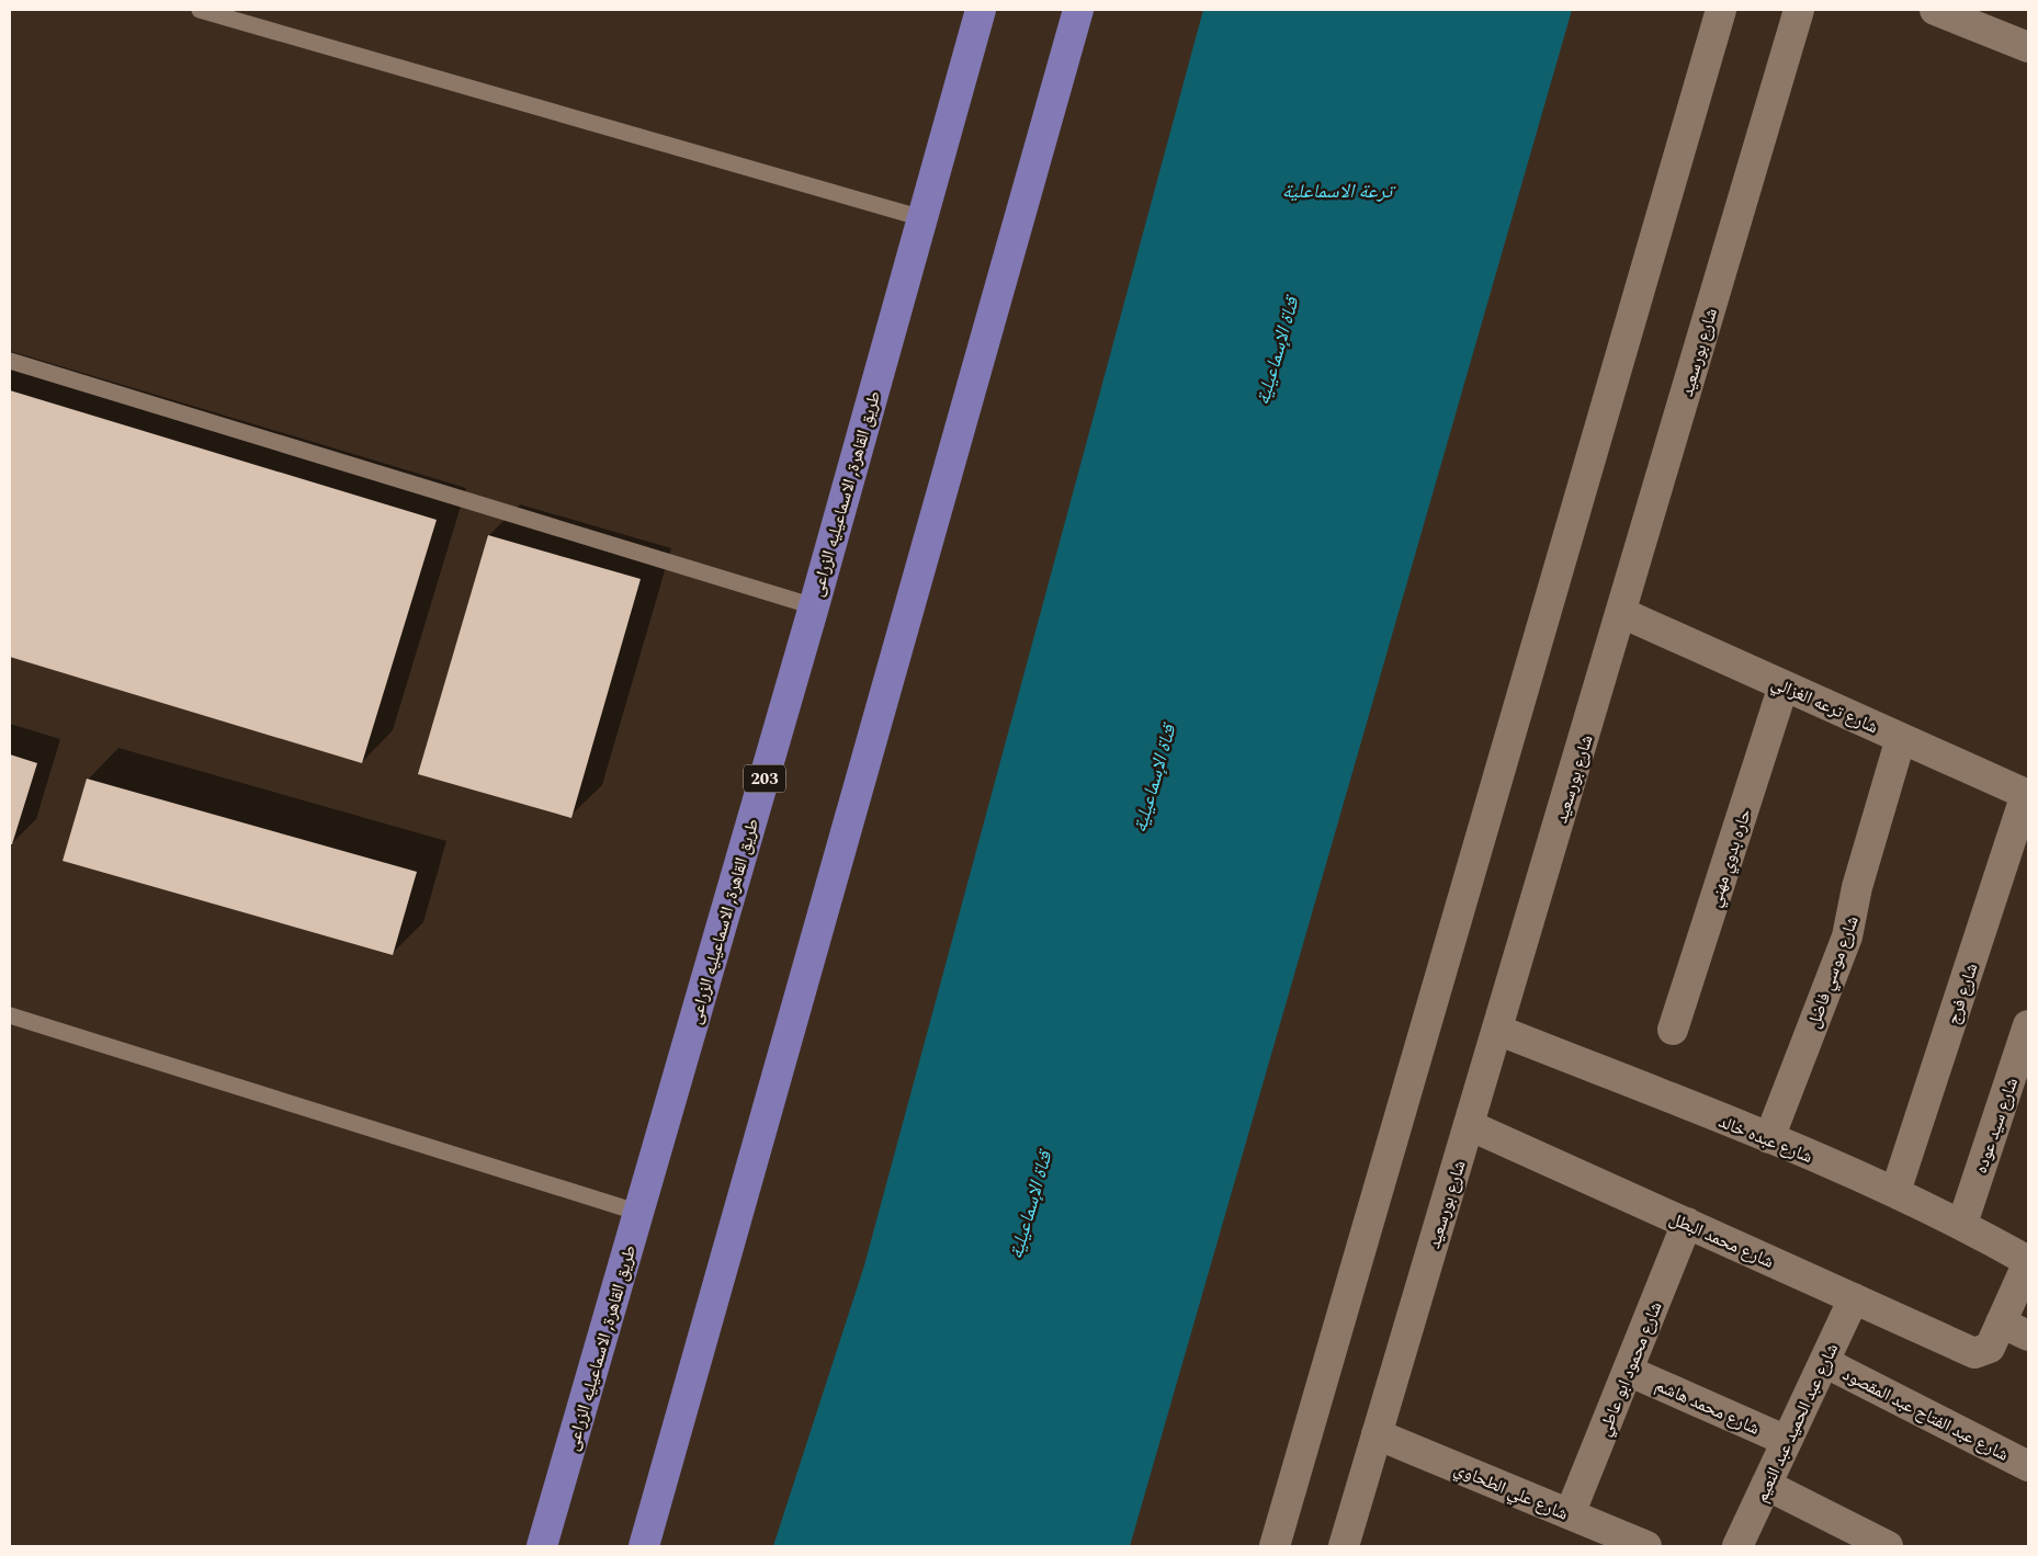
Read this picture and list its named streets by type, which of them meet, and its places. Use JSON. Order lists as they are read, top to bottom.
{
  "streets": {
    "main road": ["طريق القاهرة, الاسماعيليه الزراعى", "203"],
    "street": [
      "شارع بورسعيد",
      "شارع ترعه الغزالي",
      "حاره بدوي مهني",
      "شارع موسي فاضل",
      "شارع فرج",
      "شارع سيد عوده",
      "شارع عبده خالد",
      "شارع محمد البطل",
      "شارع محمود ابو عاطي",
      "شارع محمد هاشم",
      "شارع عبد الفتاح عبد المقصود",
      "شارع عبد الحميد عبد النعيم",
      "شارع علي الطحاوي"
    ]
  },
  "crossings": [
    ["شارع بورسعيد", "شارع ترعه الغزالي"],
    ["شارع بورسعيد", "شارع عبده خالد"],
    ["شارع بورسعيد", "شارع محمد البطل"],
    ["شارع بورسعيد", "شارع علي الطحاوي"],
    ["شارع ترعه الغزالي", "حاره بدوي مهني"],
    ["شارع ترعه الغزالي", "شارع موسي فاضل"],
    ["شارع ترعه الغزالي", "شارع فرج"],
    ["شارع موسي فاضل", "شارع عبده خالد"],
    ["شارع فرج", "شارع عبده خالد"],
    ["شارع سيد عوده", "شارع عبده خالد"],
    ["شارع محمد البطل", "شارع محمود ابو عاطي"],
    ["شارع محمد البطل", "شارع عبد الحميد عبد النعيم"],
    ["شارع محمود ابو عاطي", "شارع محمد هاشم"],
    ["شارع محمود ابو عاطي", "شارع علي الطحاوي"],
    ["شارع محمد هاشم", "شارع عبد الحميد عبد النعيم"],
    ["شارع عبد الفتاح عبد المقصود", "شارع عبد الحميد عبد النعيم"]
  ],
  "water": ["ترعة الاسماعلية", "قناة الإسماعيلية"]
}
